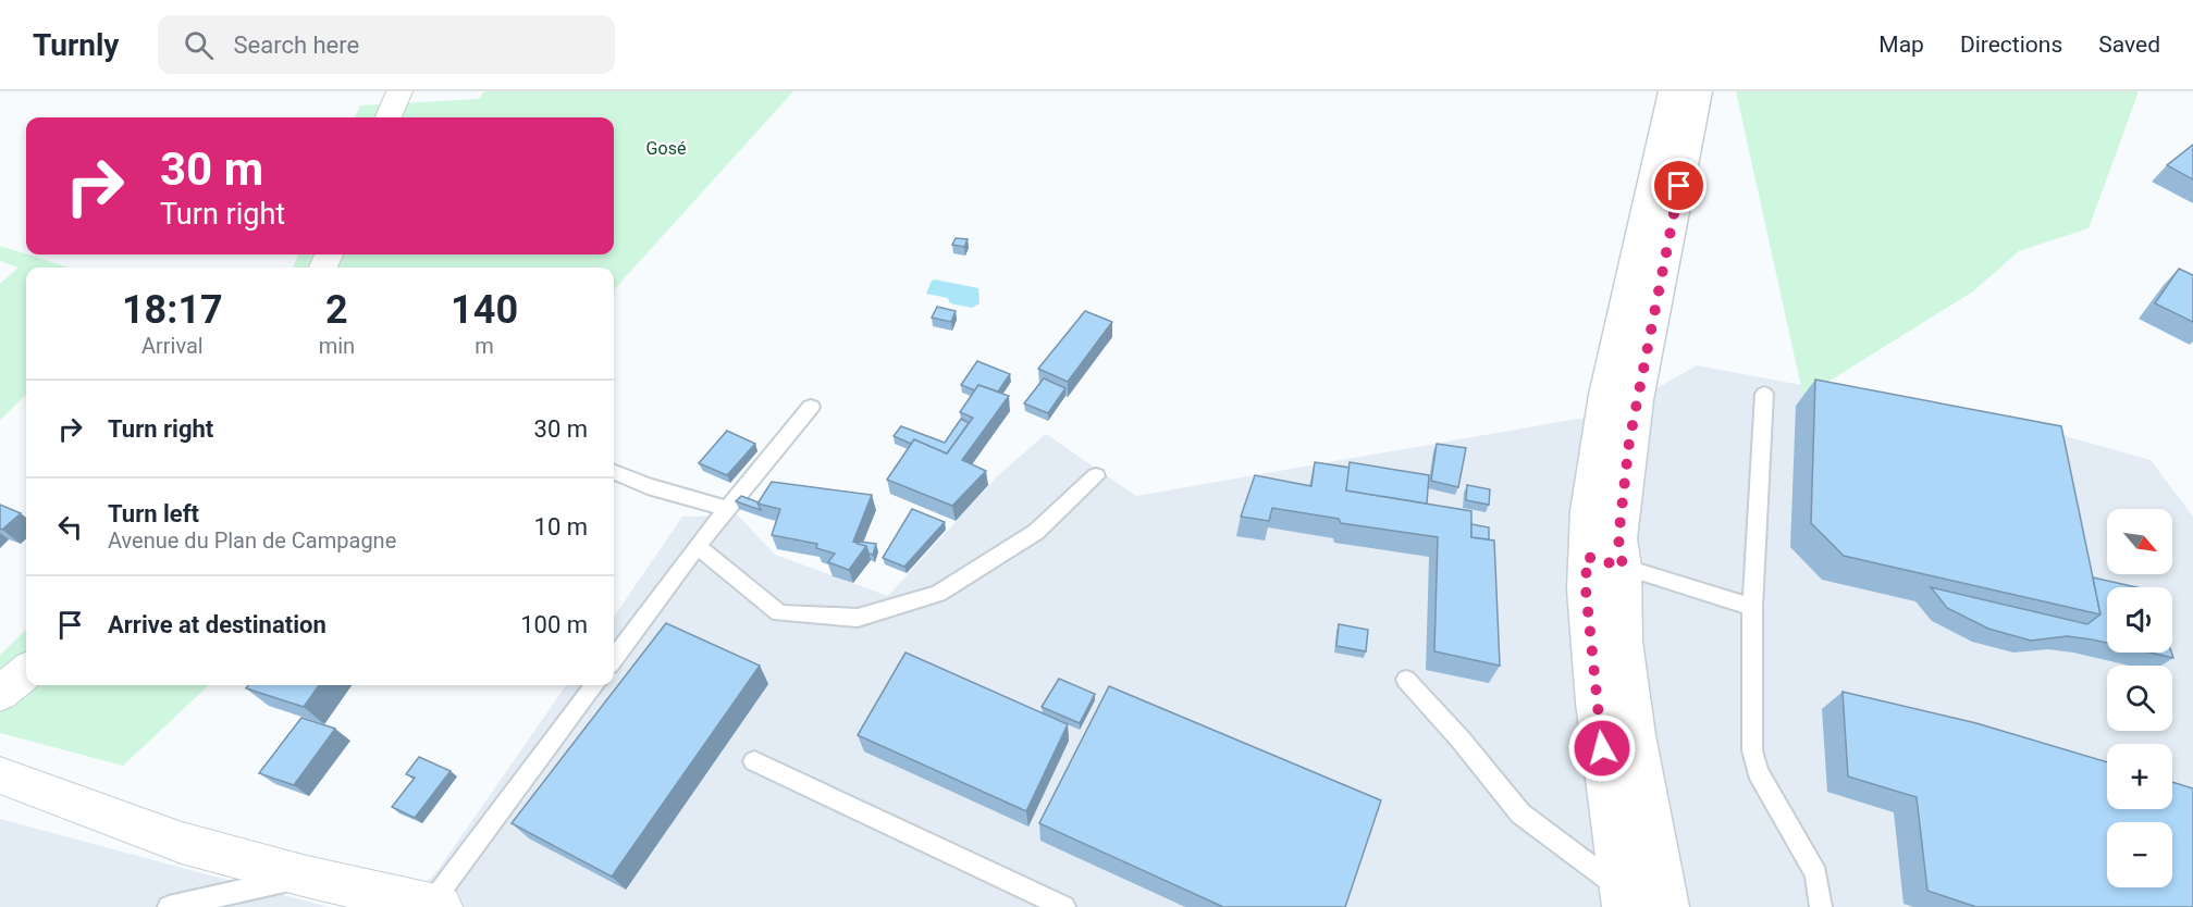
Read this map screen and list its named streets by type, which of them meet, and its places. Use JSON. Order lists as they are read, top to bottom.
{
  "parks": ["Gosé"],
  "north": "bottom right",
  "page": {
    "header": "Turnly",
    "search": "Search here",
    "nav": ["Map", "Directions", "Saved"],
    "turn": ["30 m", "Turn right"],
    "eta": [
      "18:17",
      "Arrival",
      "2",
      "min",
      "140",
      "m"
    ],
    "list": [
      {
        "name": "Turn right",
        "value": "30 m"
      },
      {
        "name": "Turn left",
        "note": "Avenue du Plan de Campagne",
        "value": "10 m"
      },
      {
        "name": "Arrive at destination",
        "value": "100 m"
      }
    ],
    "map_buttons": ["+", "−"]
  }
}
